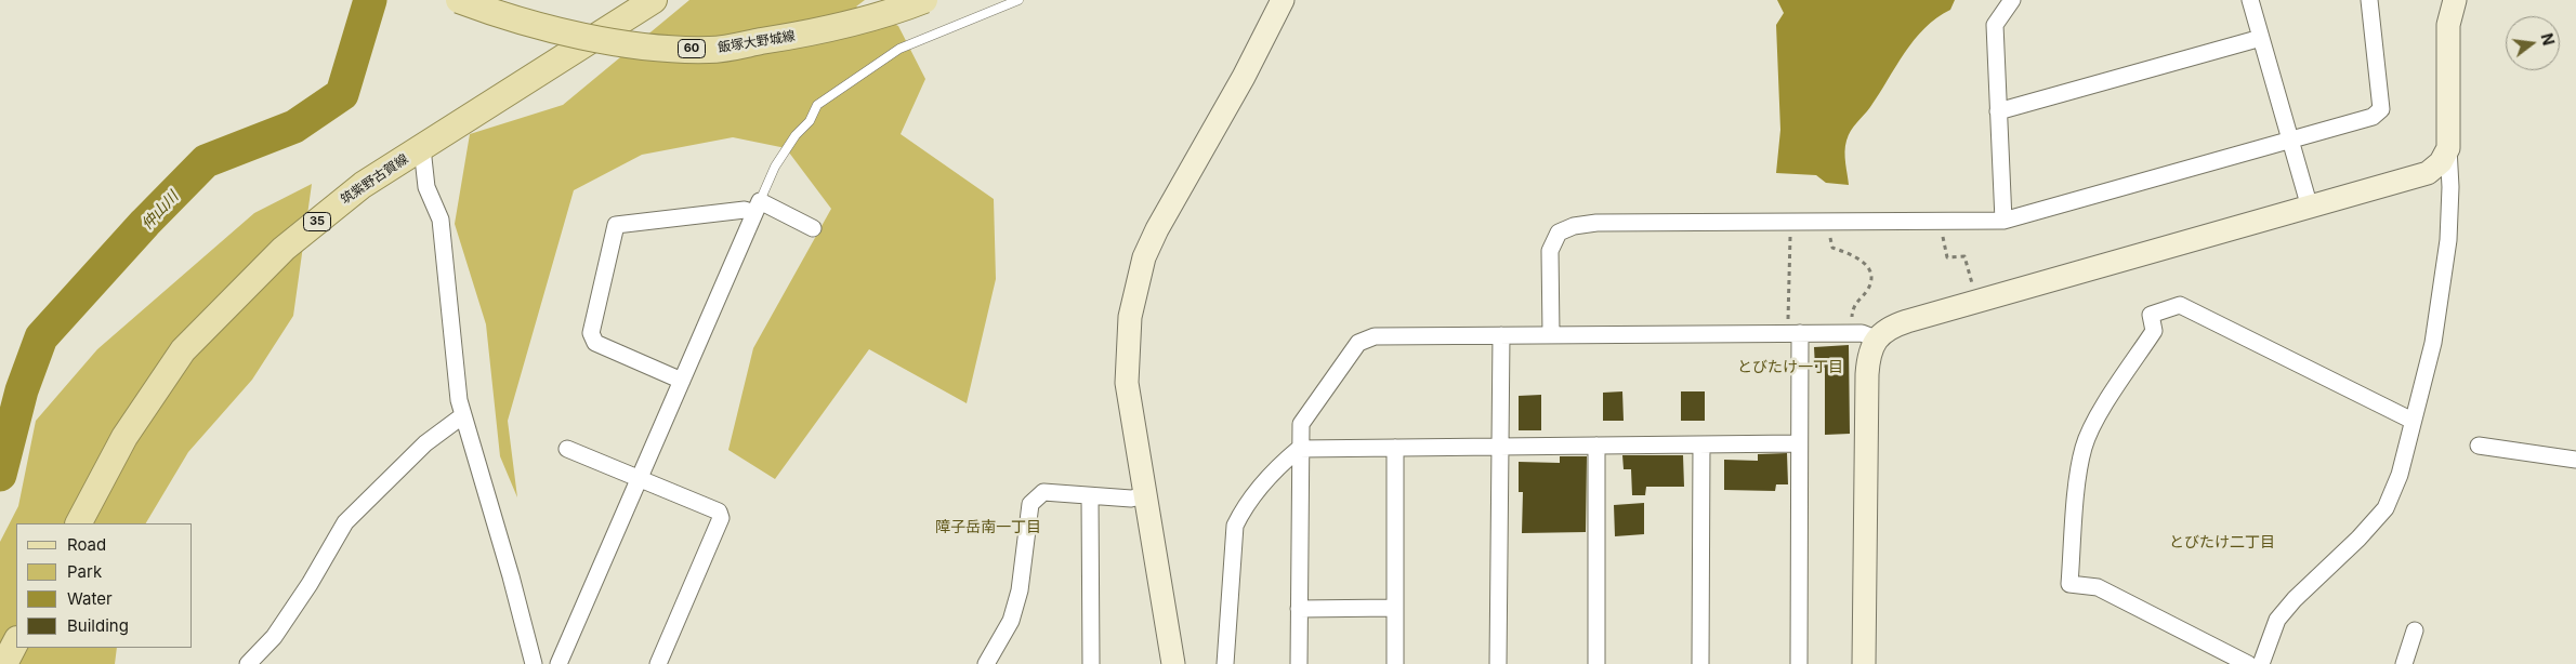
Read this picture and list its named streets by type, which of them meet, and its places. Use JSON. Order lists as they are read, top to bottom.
{
  "streets": {
    "main road": [
      "飯塚大野城線",
      "60",
      "筑紫野古賀線",
      "35"
    ]
  },
  "districts": ["とびたけ一丁目", "障子岳南一丁目", "とびたけ二丁目"],
  "water": ["仲山川"],
  "legend": [
    "Road",
    "Park",
    "Water",
    "Building"
  ],
  "north": "right"
}
